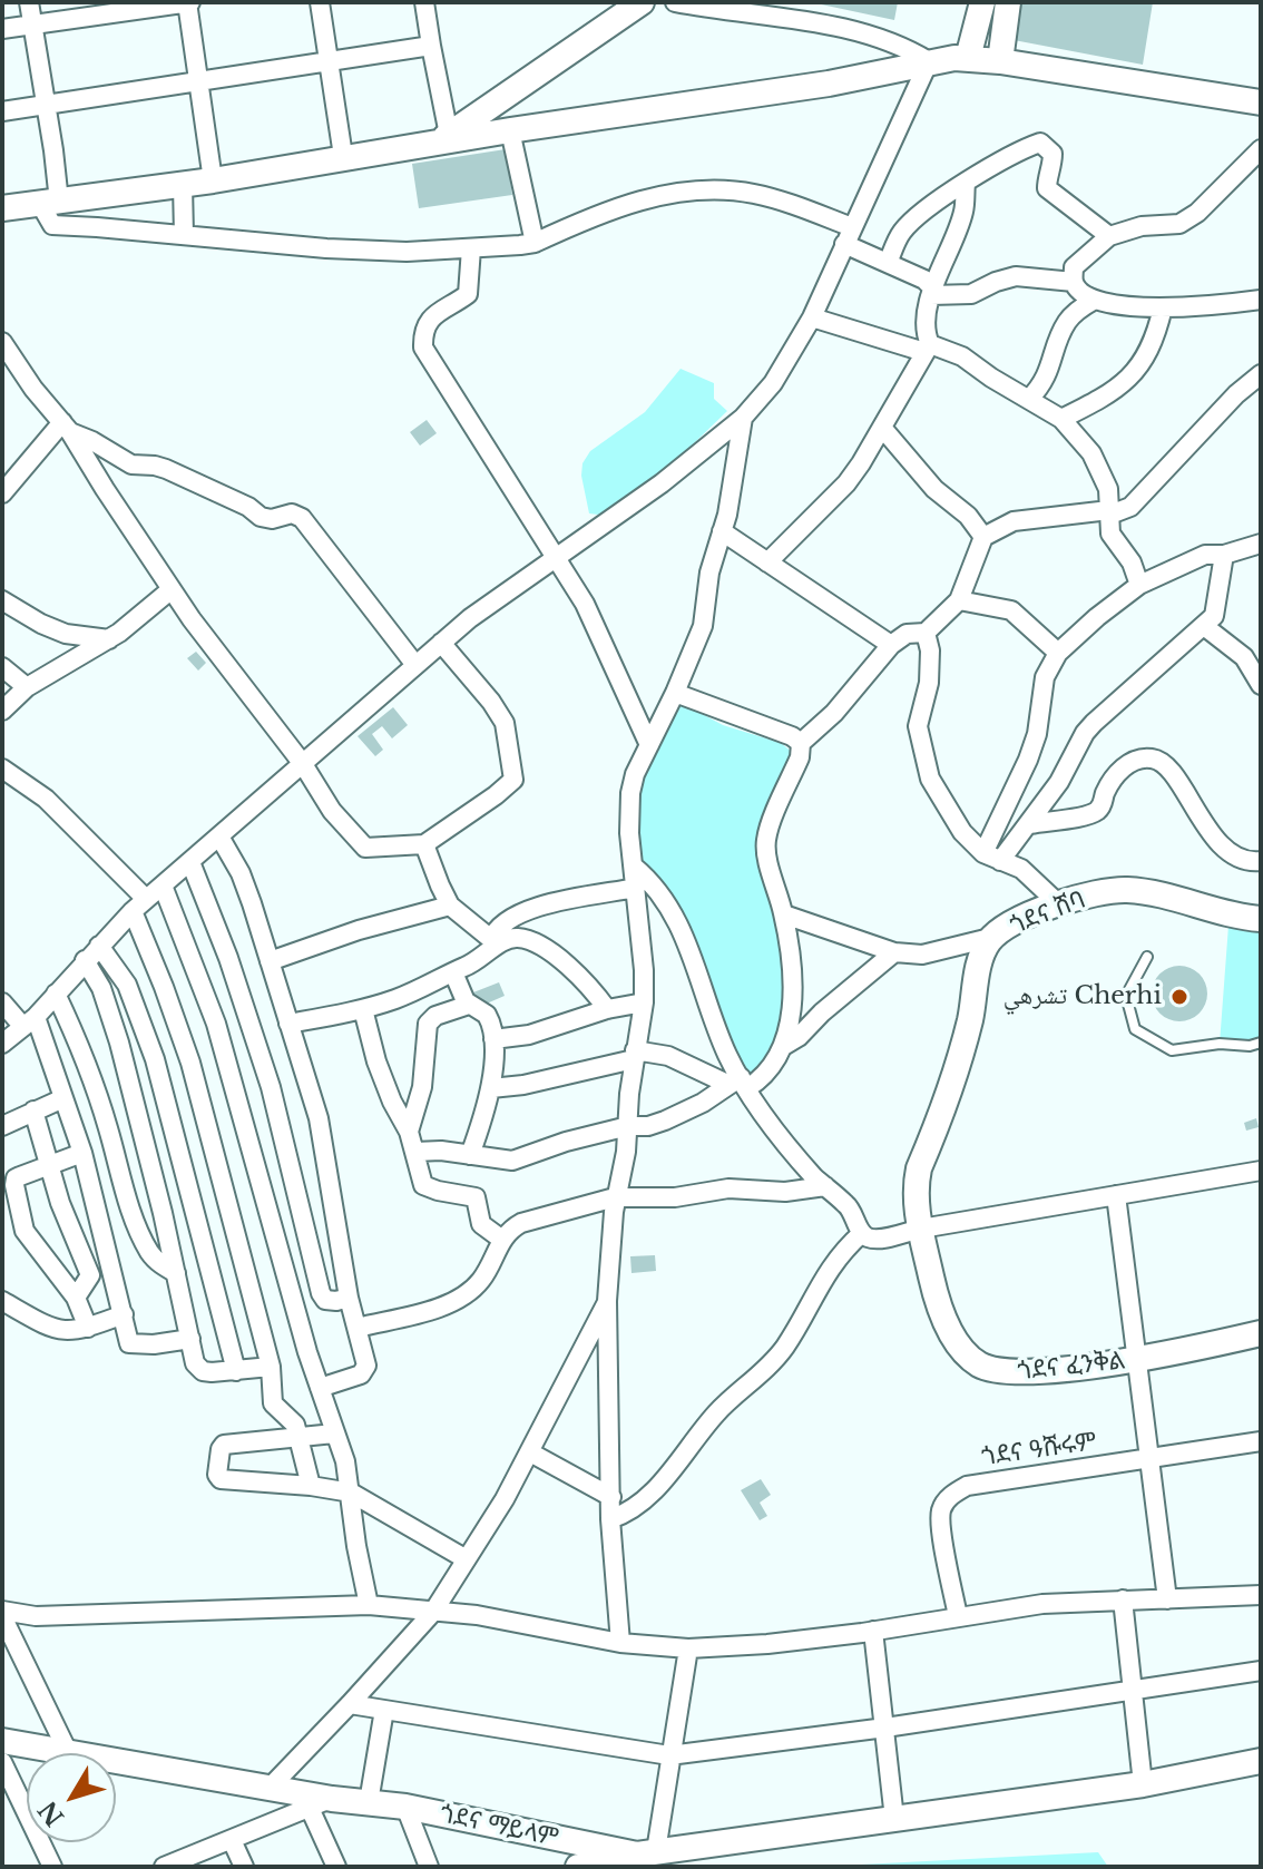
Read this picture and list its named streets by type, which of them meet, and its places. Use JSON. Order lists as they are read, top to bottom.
{
  "streets": {
    "street": [
      "ጎደና ሸባ",
      "ጎደና ፈንቅል",
      "ጎደና ዓሹሩም",
      "ጎደና ማይላም"
    ]
  },
  "crossings": [
    ["ጎደና ሸባ", "ጎደና ፈንቅል"]
  ],
  "places": ["تشرهي Cherhi"],
  "north": "bottom left"
}
